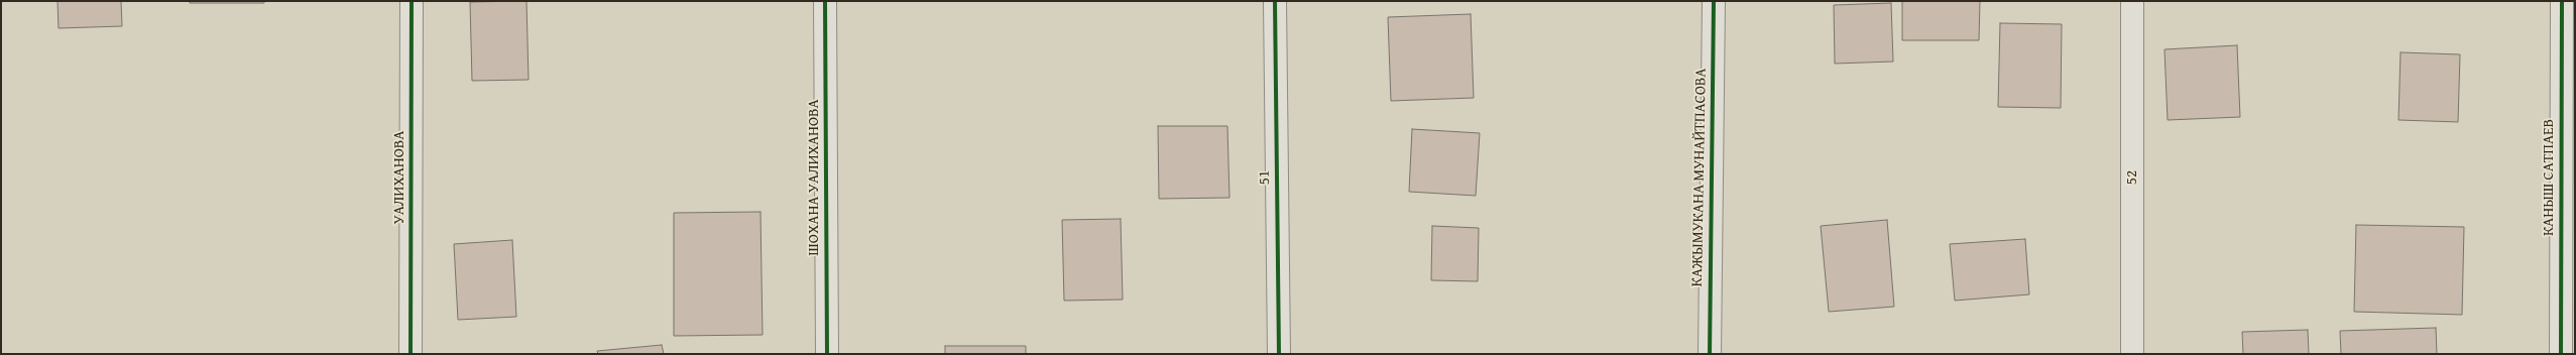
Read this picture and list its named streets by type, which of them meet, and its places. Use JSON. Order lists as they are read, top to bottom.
{
  "streets": {
    "street": [
      "УАЛИХАНОВА",
      "ШОХАНА УАЛИХАНОВА",
      "51",
      "КАЖЫМУКАНА МУНАЙТПАСОВА",
      "52",
      "КАНЫШ САТПАЕВ"
    ]
  }
}
